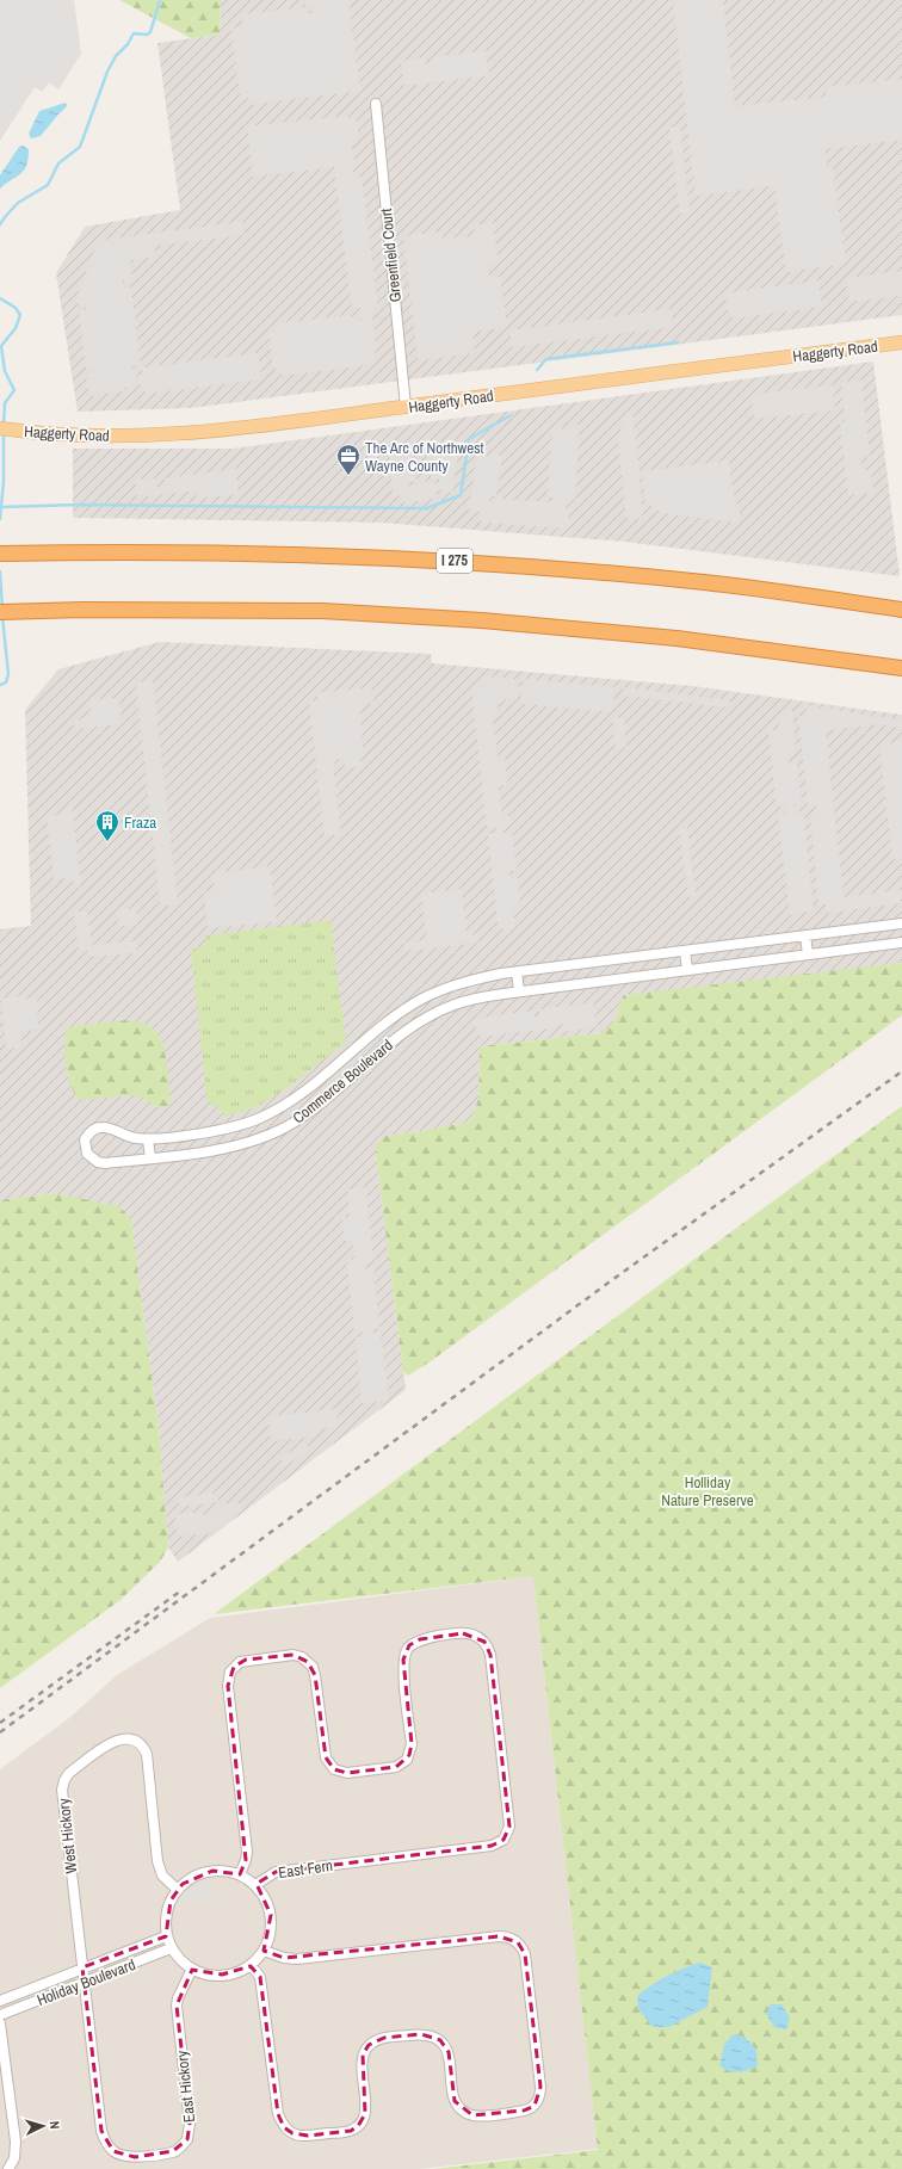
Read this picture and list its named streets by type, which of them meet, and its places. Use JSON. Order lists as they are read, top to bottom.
{
  "streets": {
    "highway": ["I 275"],
    "main road": ["Haggerty Road"],
    "street": [
      "Greenfield Court",
      "Commerce Boulevard",
      "West Hickory",
      "East Fern",
      "Holiday Boulevard",
      "East Hickory"
    ]
  },
  "crossings": [
    ["Greenfield Court", "Haggerty Road"],
    ["West Hickory", "East Fern"],
    ["West Hickory", "Holiday Boulevard"],
    ["West Hickory", "East Hickory"],
    ["East Fern", "Holiday Boulevard"],
    ["East Fern", "East Hickory"],
    ["Holiday Boulevard", "East Hickory"]
  ],
  "parks": ["Holliday Nature Preserve"],
  "places": {
    "office": ["The Arc of Northwest Wayne County"],
    "building": ["Fraza"]
  },
  "north": "right"
}
